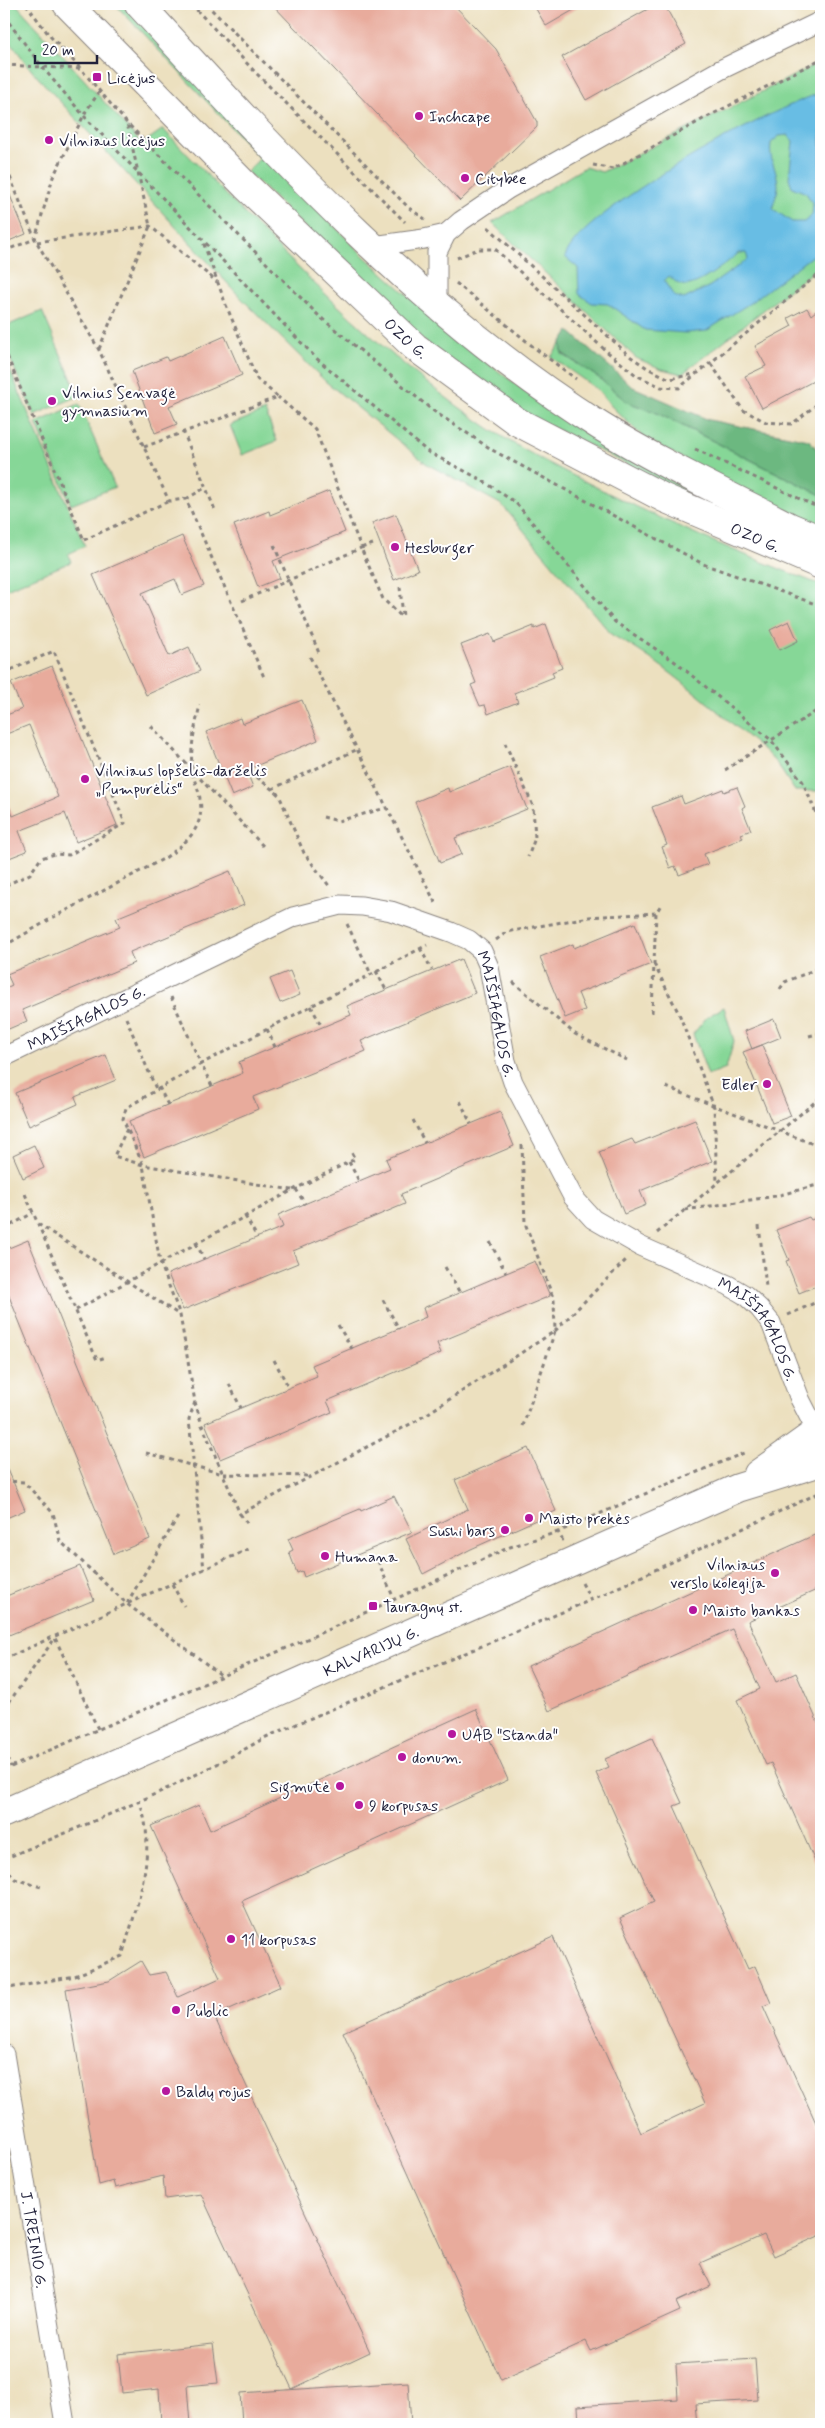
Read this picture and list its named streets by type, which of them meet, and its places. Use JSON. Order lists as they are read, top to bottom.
{
  "streets": {
    "main road": ["OZO G.", "KALVARIJŲ G."],
    "street": ["MAIŠIAGALOS G.", "J. TREINIO G."]
  },
  "crossings": [
    ["MAIŠIAGALOS G.", "KALVARIJŲ G."]
  ],
  "places": {
    "transit": ["Licėjus", "Tauragnų st."],
    "other": [
      "Inchcape",
      "Vilniaus licėjus",
      "Citybee",
      "Vilnius Senvagė gymnasium",
      "Hesburger",
      "Vilniaus lopšelis-darželis „Pumpurėlis“",
      "Edler",
      "Maisto prekės",
      "Sushi bars",
      "Humana",
      "Vilniaus verslo kolegija",
      "Maisto bankas",
      "UAB \"Standa\"",
      "donum.",
      "Sigmutė",
      "9 korpusas",
      "11 korpusas",
      "Public",
      "Baldų rojus"
    ]
  },
  "scale_bar": "20 m"
}
